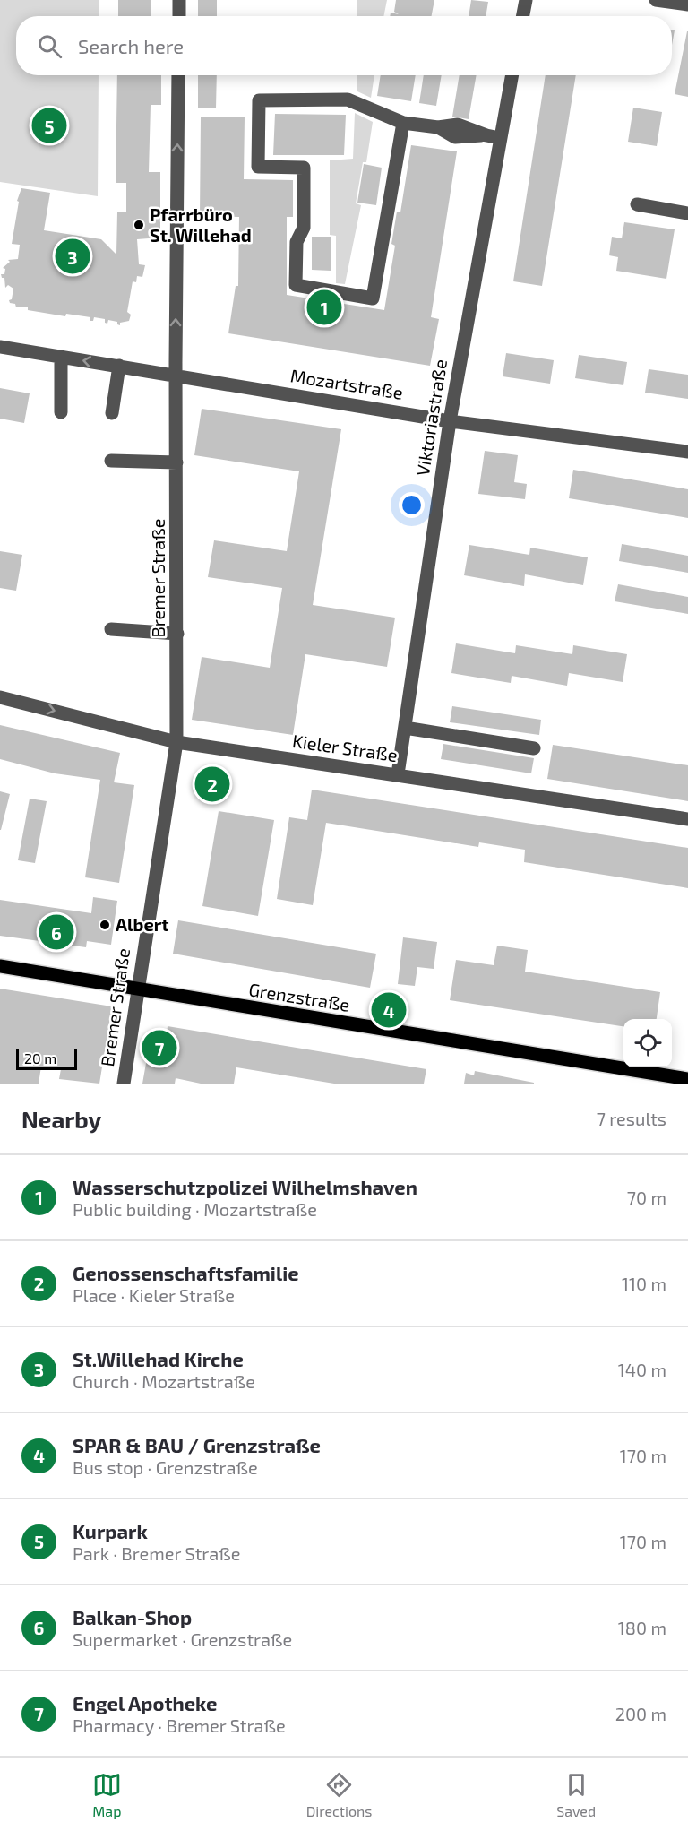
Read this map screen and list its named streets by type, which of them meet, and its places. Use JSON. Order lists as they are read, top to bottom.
{
  "streets": {
    "main road": ["Grenzstraße"],
    "street": [
      "Mozartstraße",
      "Viktoriastraße",
      "Bremer Straße",
      "Kieler Straße"
    ]
  },
  "crossings": [
    ["Mozartstraße", "Viktoriastraße"],
    ["Mozartstraße", "Bremer Straße"],
    ["Viktoriastraße", "Kieler Straße"],
    ["Bremer Straße", "Kieler Straße"],
    ["Bremer Straße", "Grenzstraße"]
  ],
  "places": ["Pfarrbüro St. Willehad", "Albert"],
  "scale_bar": "20 m",
  "page": {
    "search": "Search here",
    "pins": [
      "5",
      "3",
      "1",
      "2",
      "6",
      "4",
      "7"
    ],
    "scale": "20 m",
    "heading": ["Nearby", "7 results"],
    "list": [
      {
        "mark": "1",
        "name": "Wasserschutzpolizei Wilhelmshaven",
        "note": "Public building · Mozartstraße",
        "value": "70 m"
      },
      {
        "mark": "2",
        "name": "Genossenschaftsfamilie",
        "note": "Place · Kieler Straße",
        "value": "110 m"
      },
      {
        "mark": "3",
        "name": "St.Willehad Kirche",
        "note": "Church · Mozartstraße",
        "value": "140 m"
      },
      {
        "mark": "4",
        "name": "SPAR & BAU / Grenzstraße",
        "note": "Bus stop · Grenzstraße",
        "value": "170 m"
      },
      {
        "mark": "5",
        "name": "Kurpark",
        "note": "Park · Bremer Straße",
        "value": "170 m"
      },
      {
        "mark": "6",
        "name": "Balkan-Shop",
        "note": "Supermarket · Grenzstraße",
        "value": "180 m"
      },
      {
        "mark": "7",
        "name": "Engel Apotheke",
        "note": "Pharmacy · Bremer Straße",
        "value": "200 m"
      }
    ],
    "nav": ["Map", "Directions", "Saved"]
  }
}
